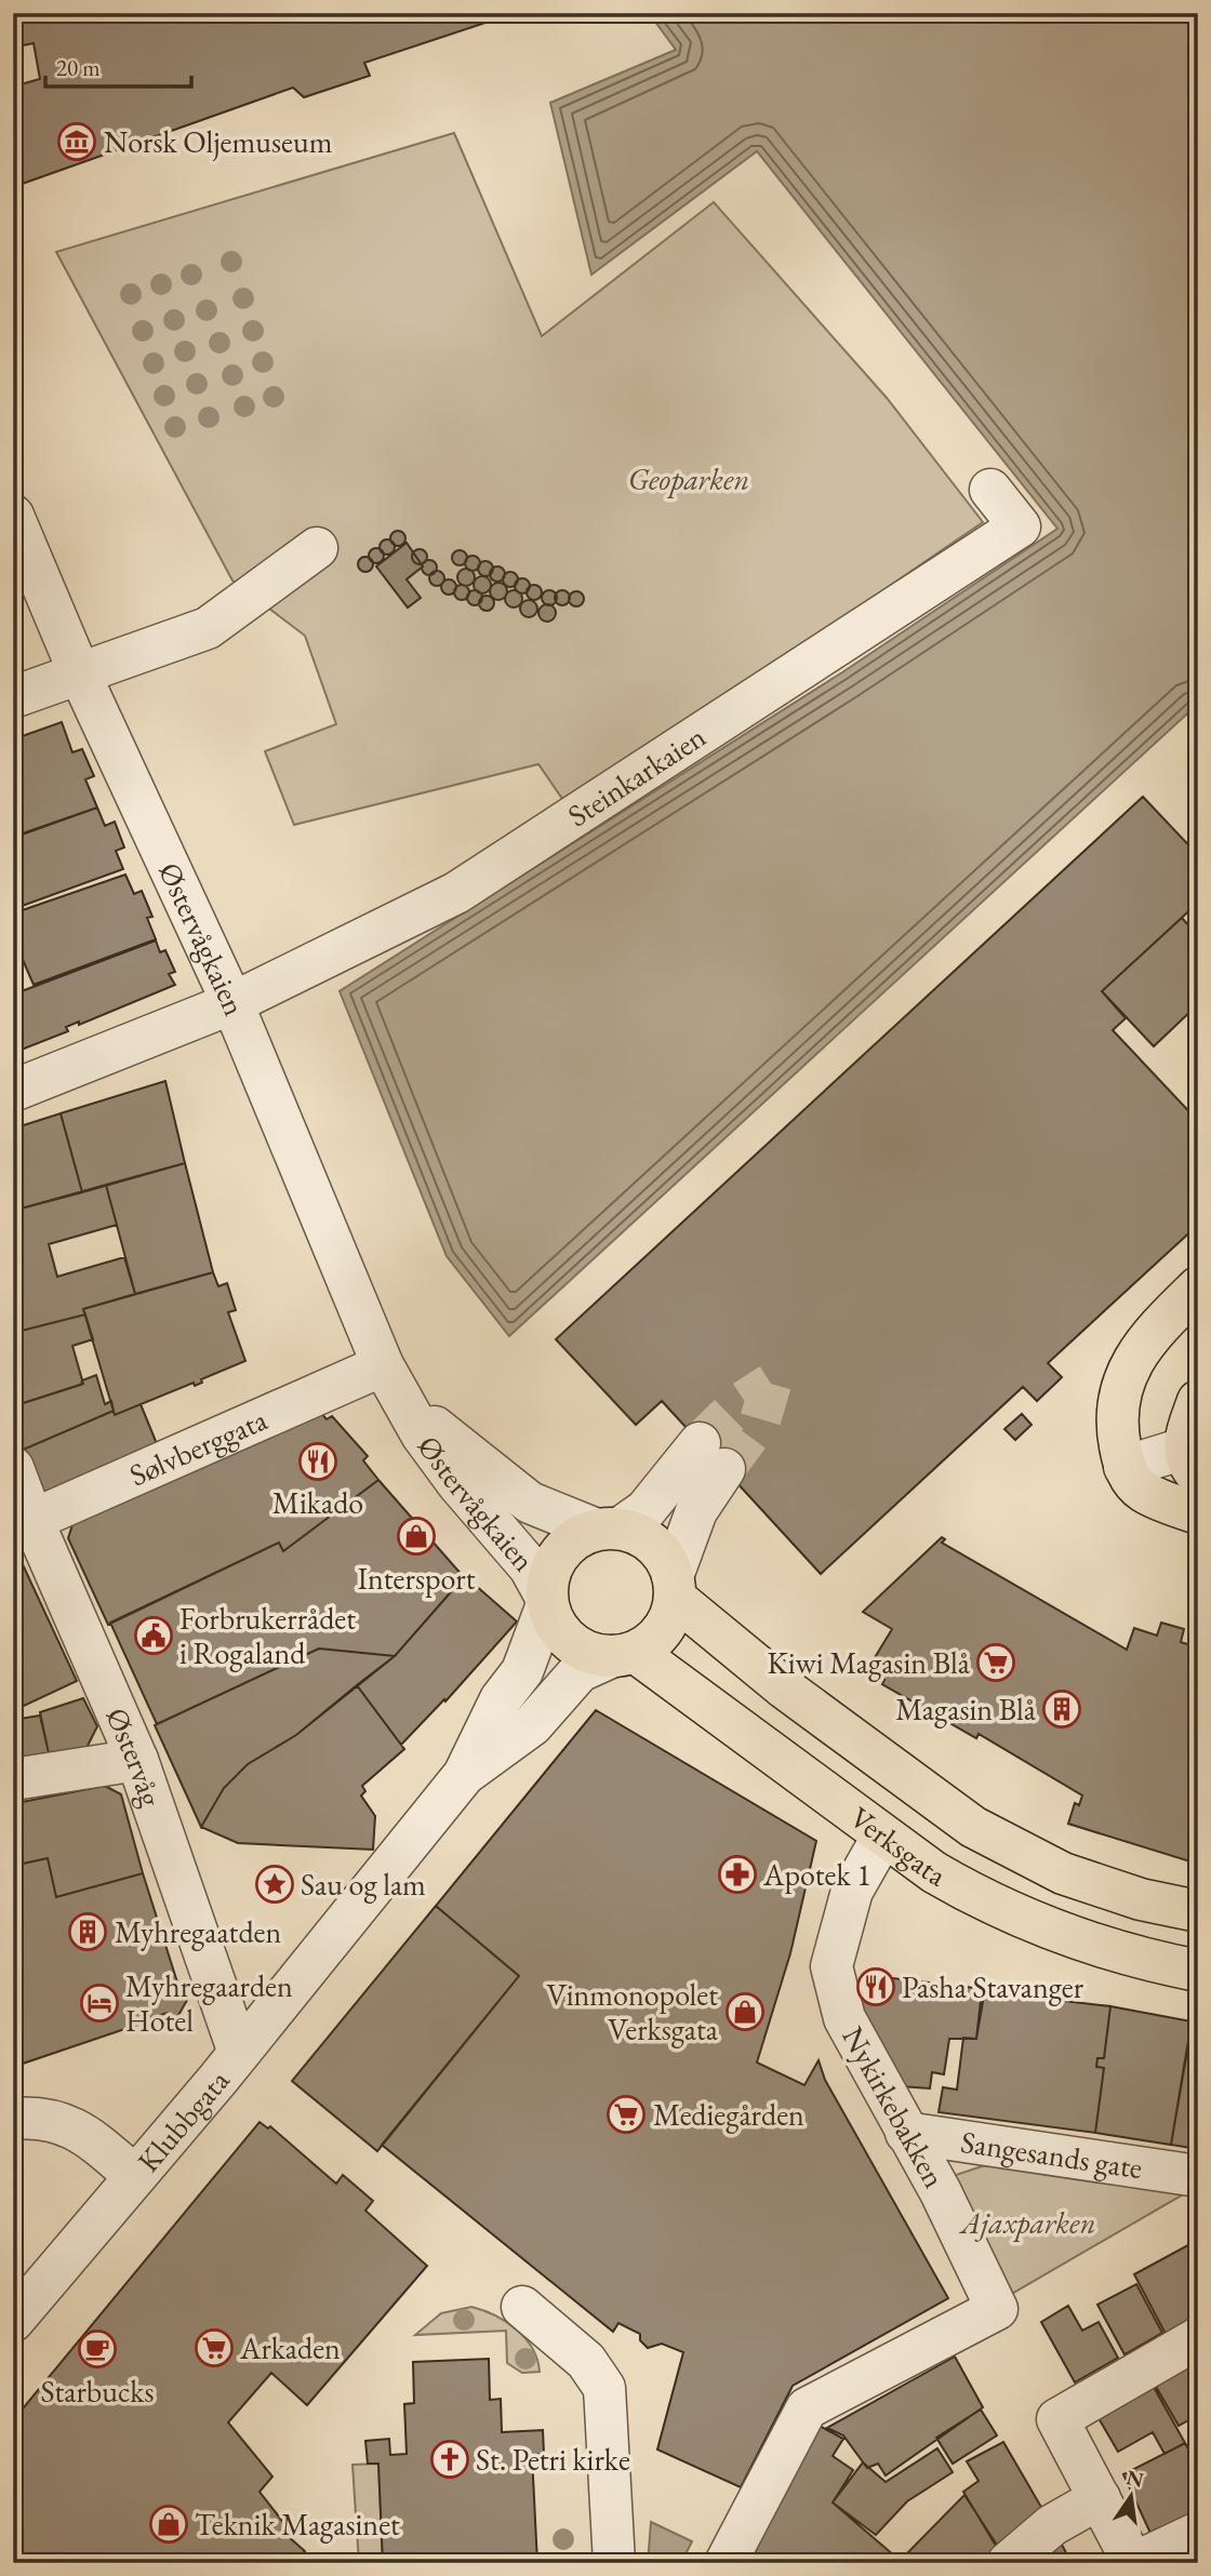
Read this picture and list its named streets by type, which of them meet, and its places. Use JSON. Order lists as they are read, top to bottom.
{
  "streets": {
    "main road": ["Verksgata"],
    "street": [
      "Steinkarkaien",
      "Østervågkaien",
      "Sølvberggata",
      "Østervåg",
      "Nykirkebakken",
      "Klubbgata",
      "Sangesands gate"
    ]
  },
  "crossings": [
    ["Steinkarkaien", "Østervågkaien"],
    ["Østervågkaien", "Sølvberggata"],
    ["Østervågkaien", "Verksgata"],
    ["Østervågkaien", "Klubbgata"],
    ["Sølvberggata", "Østervåg"],
    ["Østervåg", "Klubbgata"],
    ["Verksgata", "Nykirkebakken"],
    ["Verksgata", "Klubbgata"],
    ["Nykirkebakken", "Sangesands gate"]
  ],
  "parks": ["Geoparken", "Ajaxparken"],
  "places": {
    "museum": ["Norsk Oljemuseum"],
    "restaurant": ["Mikado", "Pasha Stavanger"],
    "shop": ["Intersport", "Vinmonopolet Verksgata", "Teknik Magasinet"],
    "public building": ["Forbrukerrådet i Rogaland"],
    "supermarket": ["Kiwi Magasin Blå", "Mediegården", "Arkaden"],
    "building": ["Magasin Blå", "Myhregaatden"],
    "pharmacy": ["Apotek 1"],
    "place": ["Sau og lam"],
    "hotel": ["Myhregaarden Hotel"],
    "cafe": ["Starbucks"],
    "church": ["St. Petri kirke"]
  },
  "scale_bar": "20 m",
  "north": "top"
}
